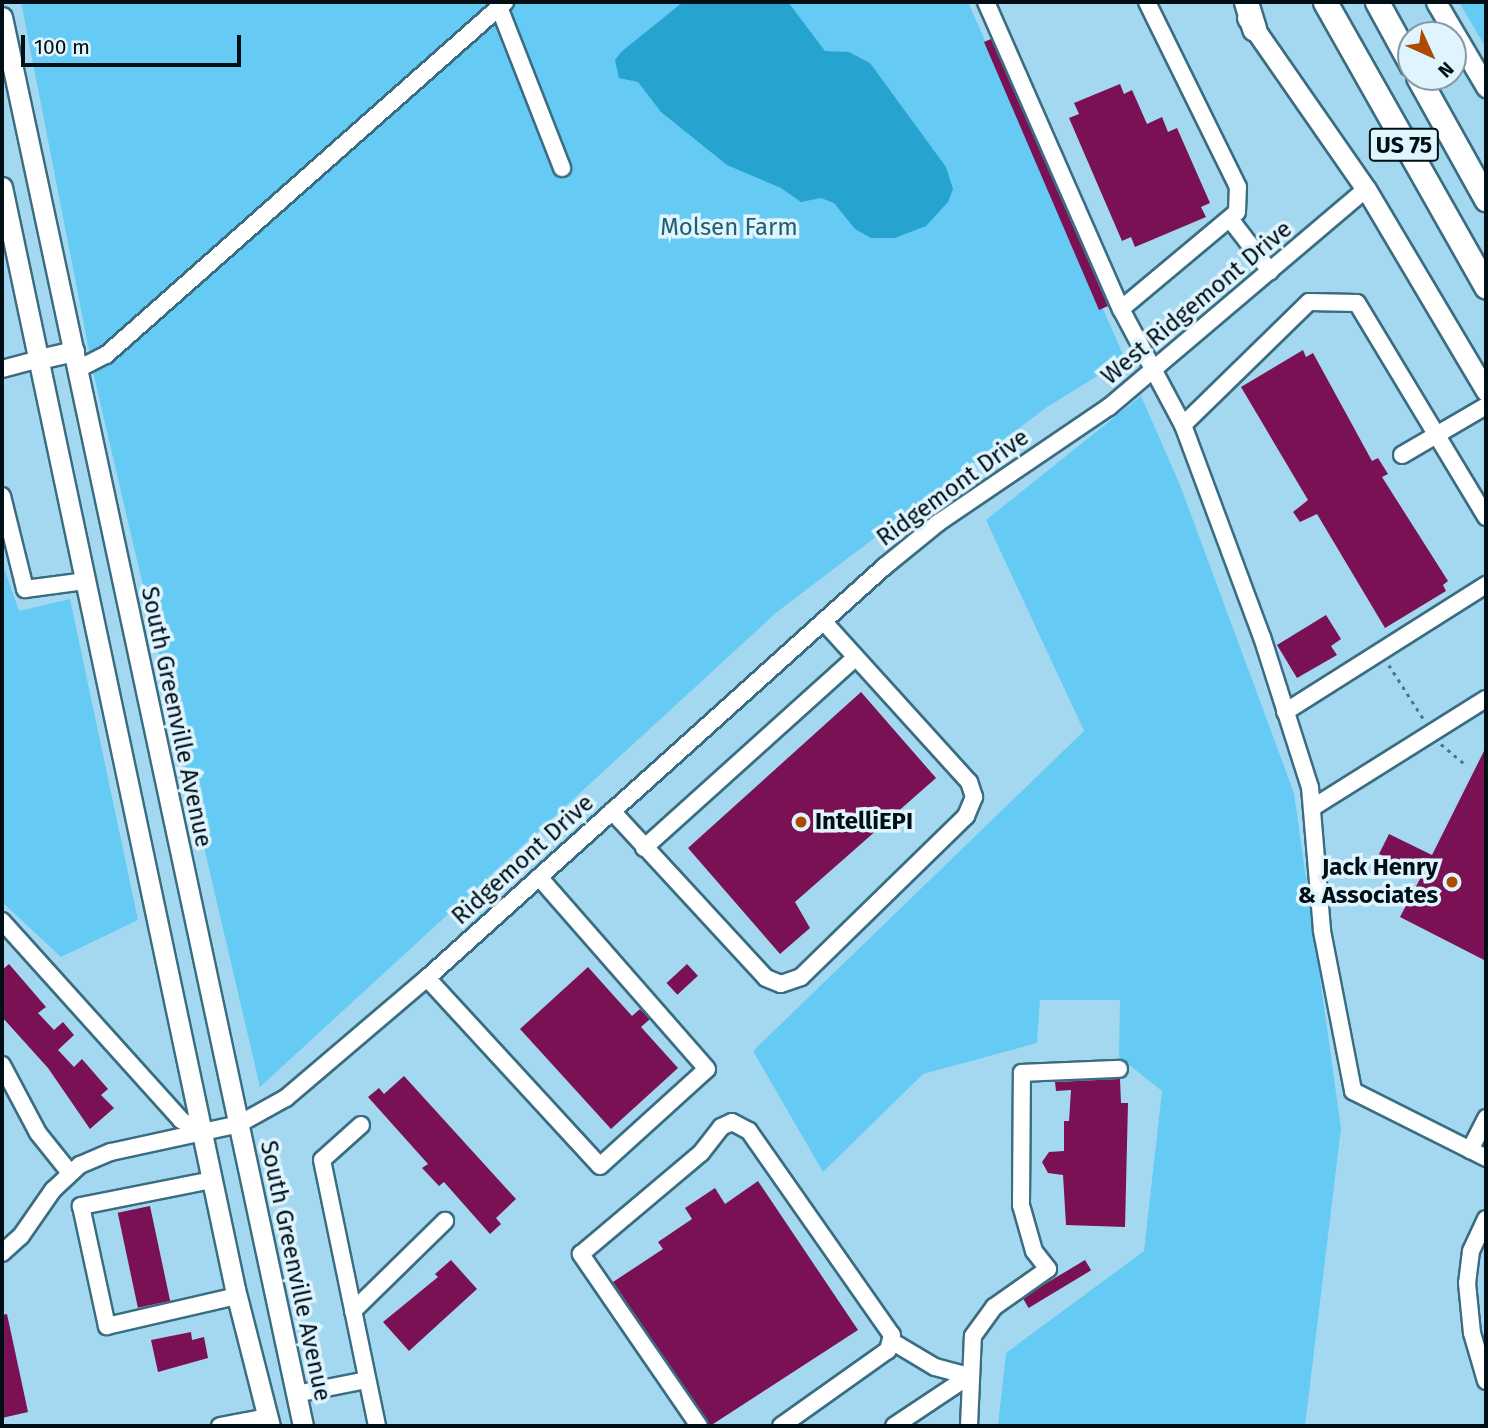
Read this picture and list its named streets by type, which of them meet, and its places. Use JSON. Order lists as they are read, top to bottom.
{
  "streets": {
    "highway": ["US 75"],
    "main road": ["South Greenville Avenue"],
    "street": ["West Ridgemont Drive", "Ridgemont Drive"]
  },
  "crossings": [
    ["West Ridgemont Drive", "Ridgemont Drive"],
    ["Ridgemont Drive", "South Greenville Avenue"]
  ],
  "parks": ["Molsen Farm"],
  "places": ["IntelliEPI", "Jack Henry & Associates"],
  "scale_bar": "100 m",
  "north": "bottom right"
}
